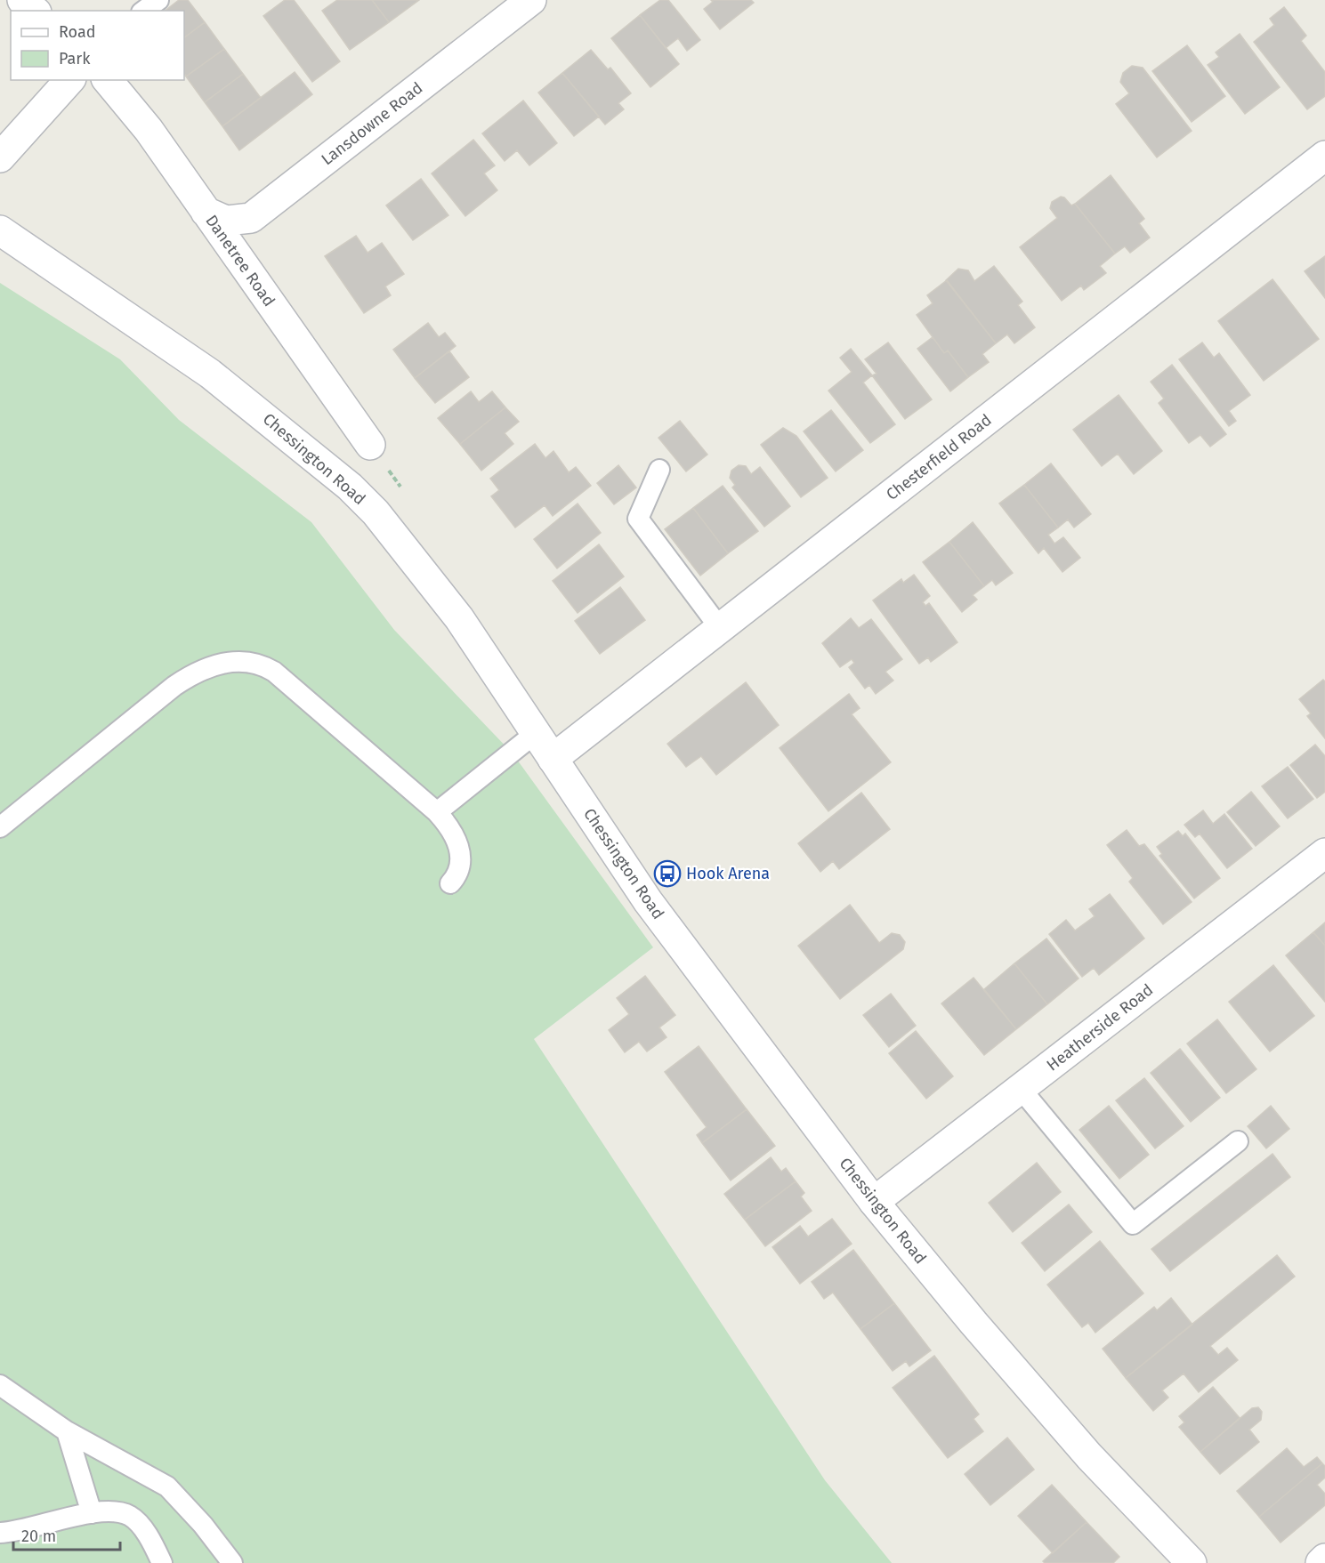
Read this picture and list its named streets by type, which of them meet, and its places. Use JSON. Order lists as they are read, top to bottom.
{
  "streets": {
    "street": [
      "Lansdowne Road",
      "Danetree Road",
      "Chesterfield Road",
      "Chessington Road",
      "Heatherside Road"
    ]
  },
  "crossings": [
    ["Lansdowne Road", "Danetree Road"],
    ["Chesterfield Road", "Chessington Road"],
    ["Chessington Road", "Heatherside Road"]
  ],
  "places": {
    "bus stop": ["Hook Arena"]
  },
  "legend": ["Road", "Park"],
  "scale_bar": "20 m"
}
